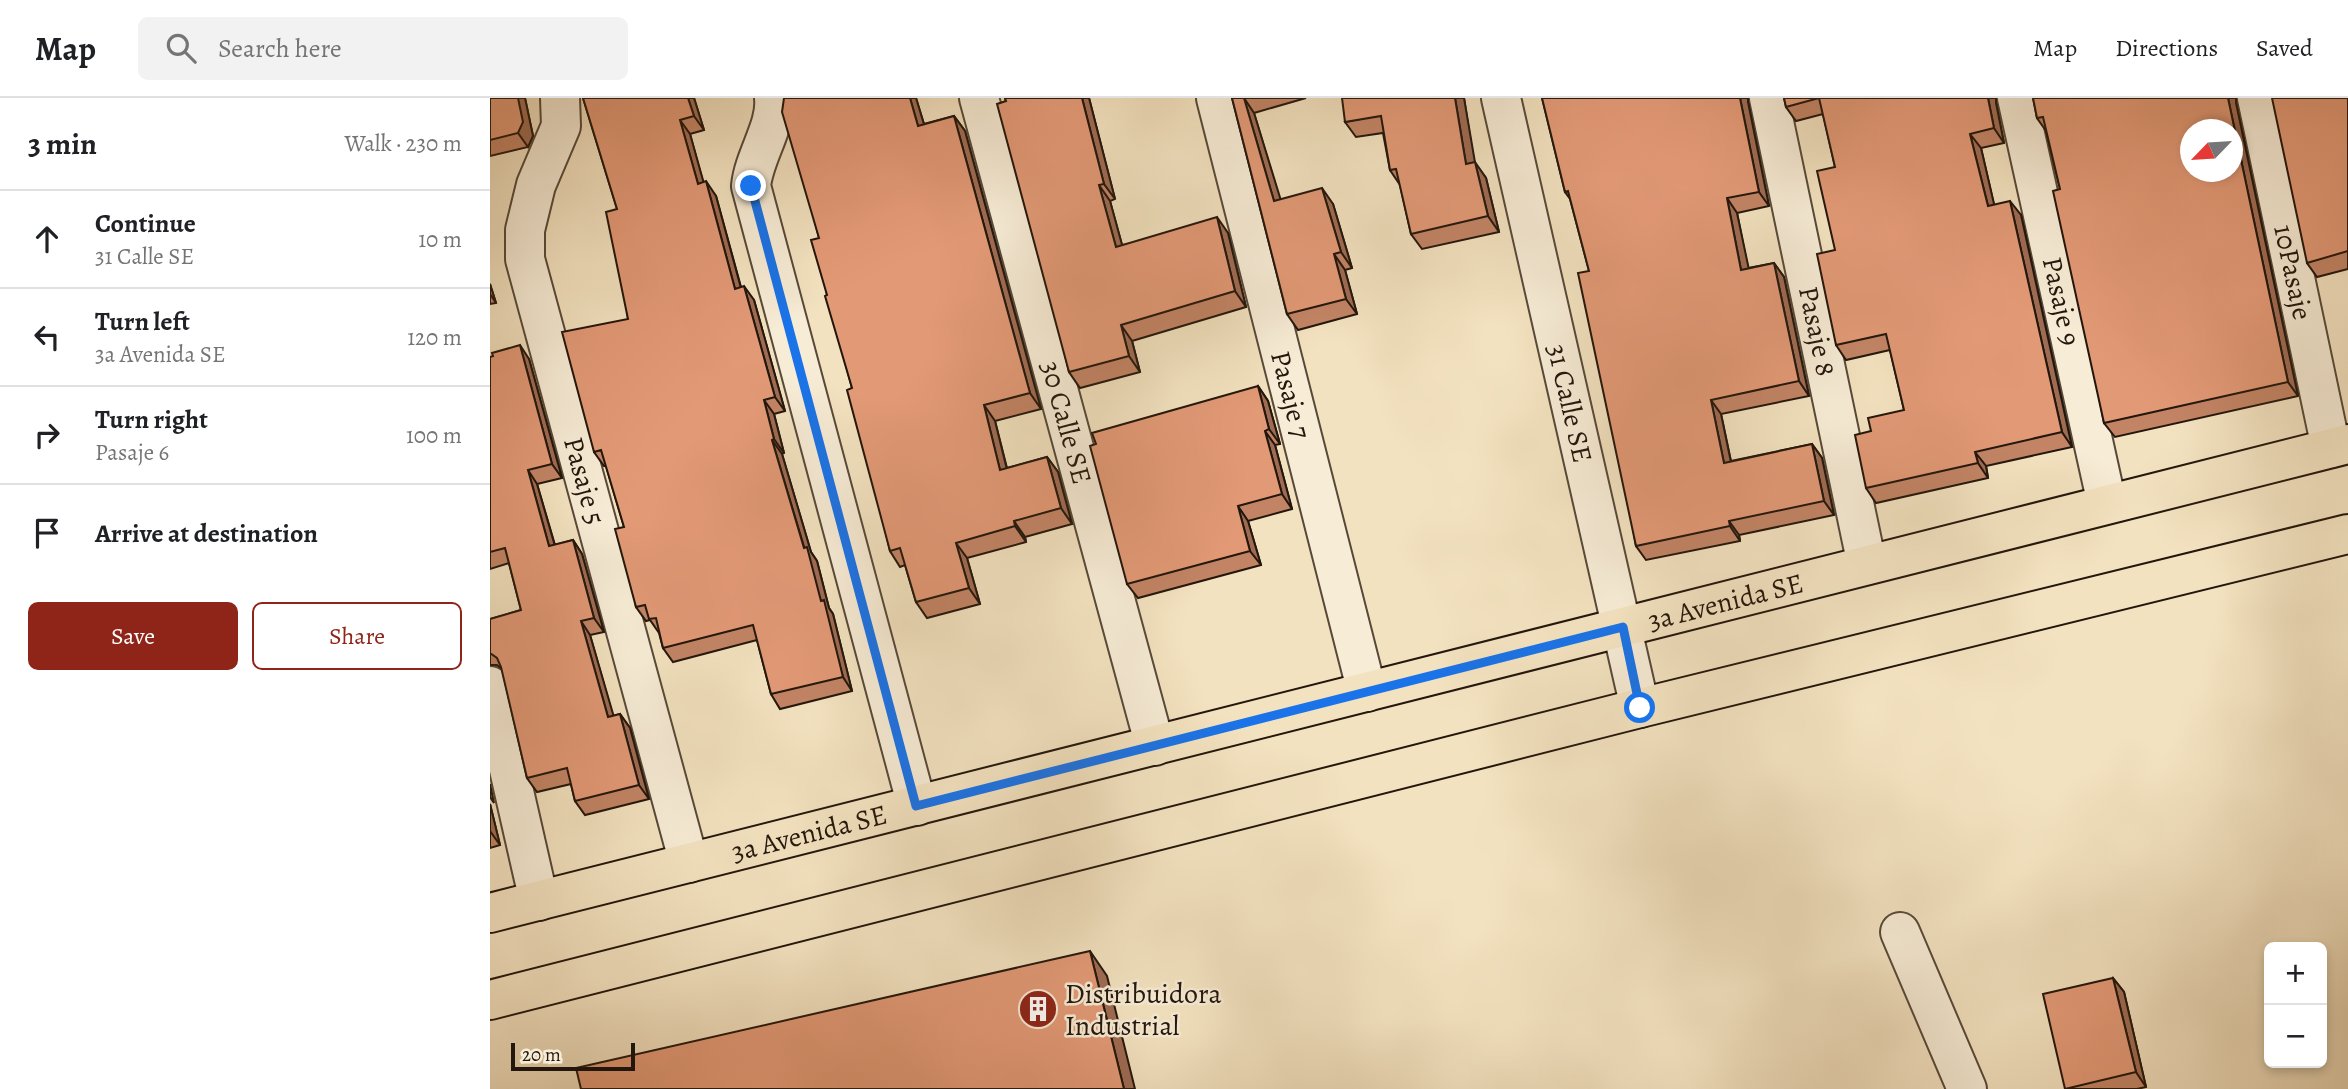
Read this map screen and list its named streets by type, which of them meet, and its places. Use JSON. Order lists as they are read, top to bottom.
{
  "streets": {
    "main road": ["3a Avenida SE"],
    "street": [
      "10Pasaje",
      "Pasaje 9",
      "Pasaje 8",
      "Pasaje 7",
      "31 Calle SE",
      "30 Calle SE",
      "Pasaje 5"
    ]
  },
  "crossings": [
    ["10Pasaje", "3a Avenida SE"],
    ["Pasaje 9", "3a Avenida SE"],
    ["Pasaje 8", "3a Avenida SE"],
    ["Pasaje 7", "3a Avenida SE"],
    ["31 Calle SE", "3a Avenida SE"],
    ["30 Calle SE", "3a Avenida SE"],
    ["Pasaje 5", "3a Avenida SE"]
  ],
  "places": {
    "building": ["Distribuidora Industrial"]
  },
  "scale_bar": "20 m",
  "north": "bottom left",
  "page": {
    "header": "Map",
    "search": "Search here",
    "nav": ["Map", "Directions", "Saved"],
    "heading": ["3 min", "Walk · 230 m"],
    "list": [
      ["Continue", "31 Calle SE", "10 m"],
      ["Turn left", "3a Avenida SE", "120 m"],
      ["Turn right", "Pasaje 6", "100 m"],
      "Arrive at destination"
    ],
    "buttons": ["Save", "Share"],
    "map_buttons": ["+", "−"],
    "scale": "20 m"
  }
}
